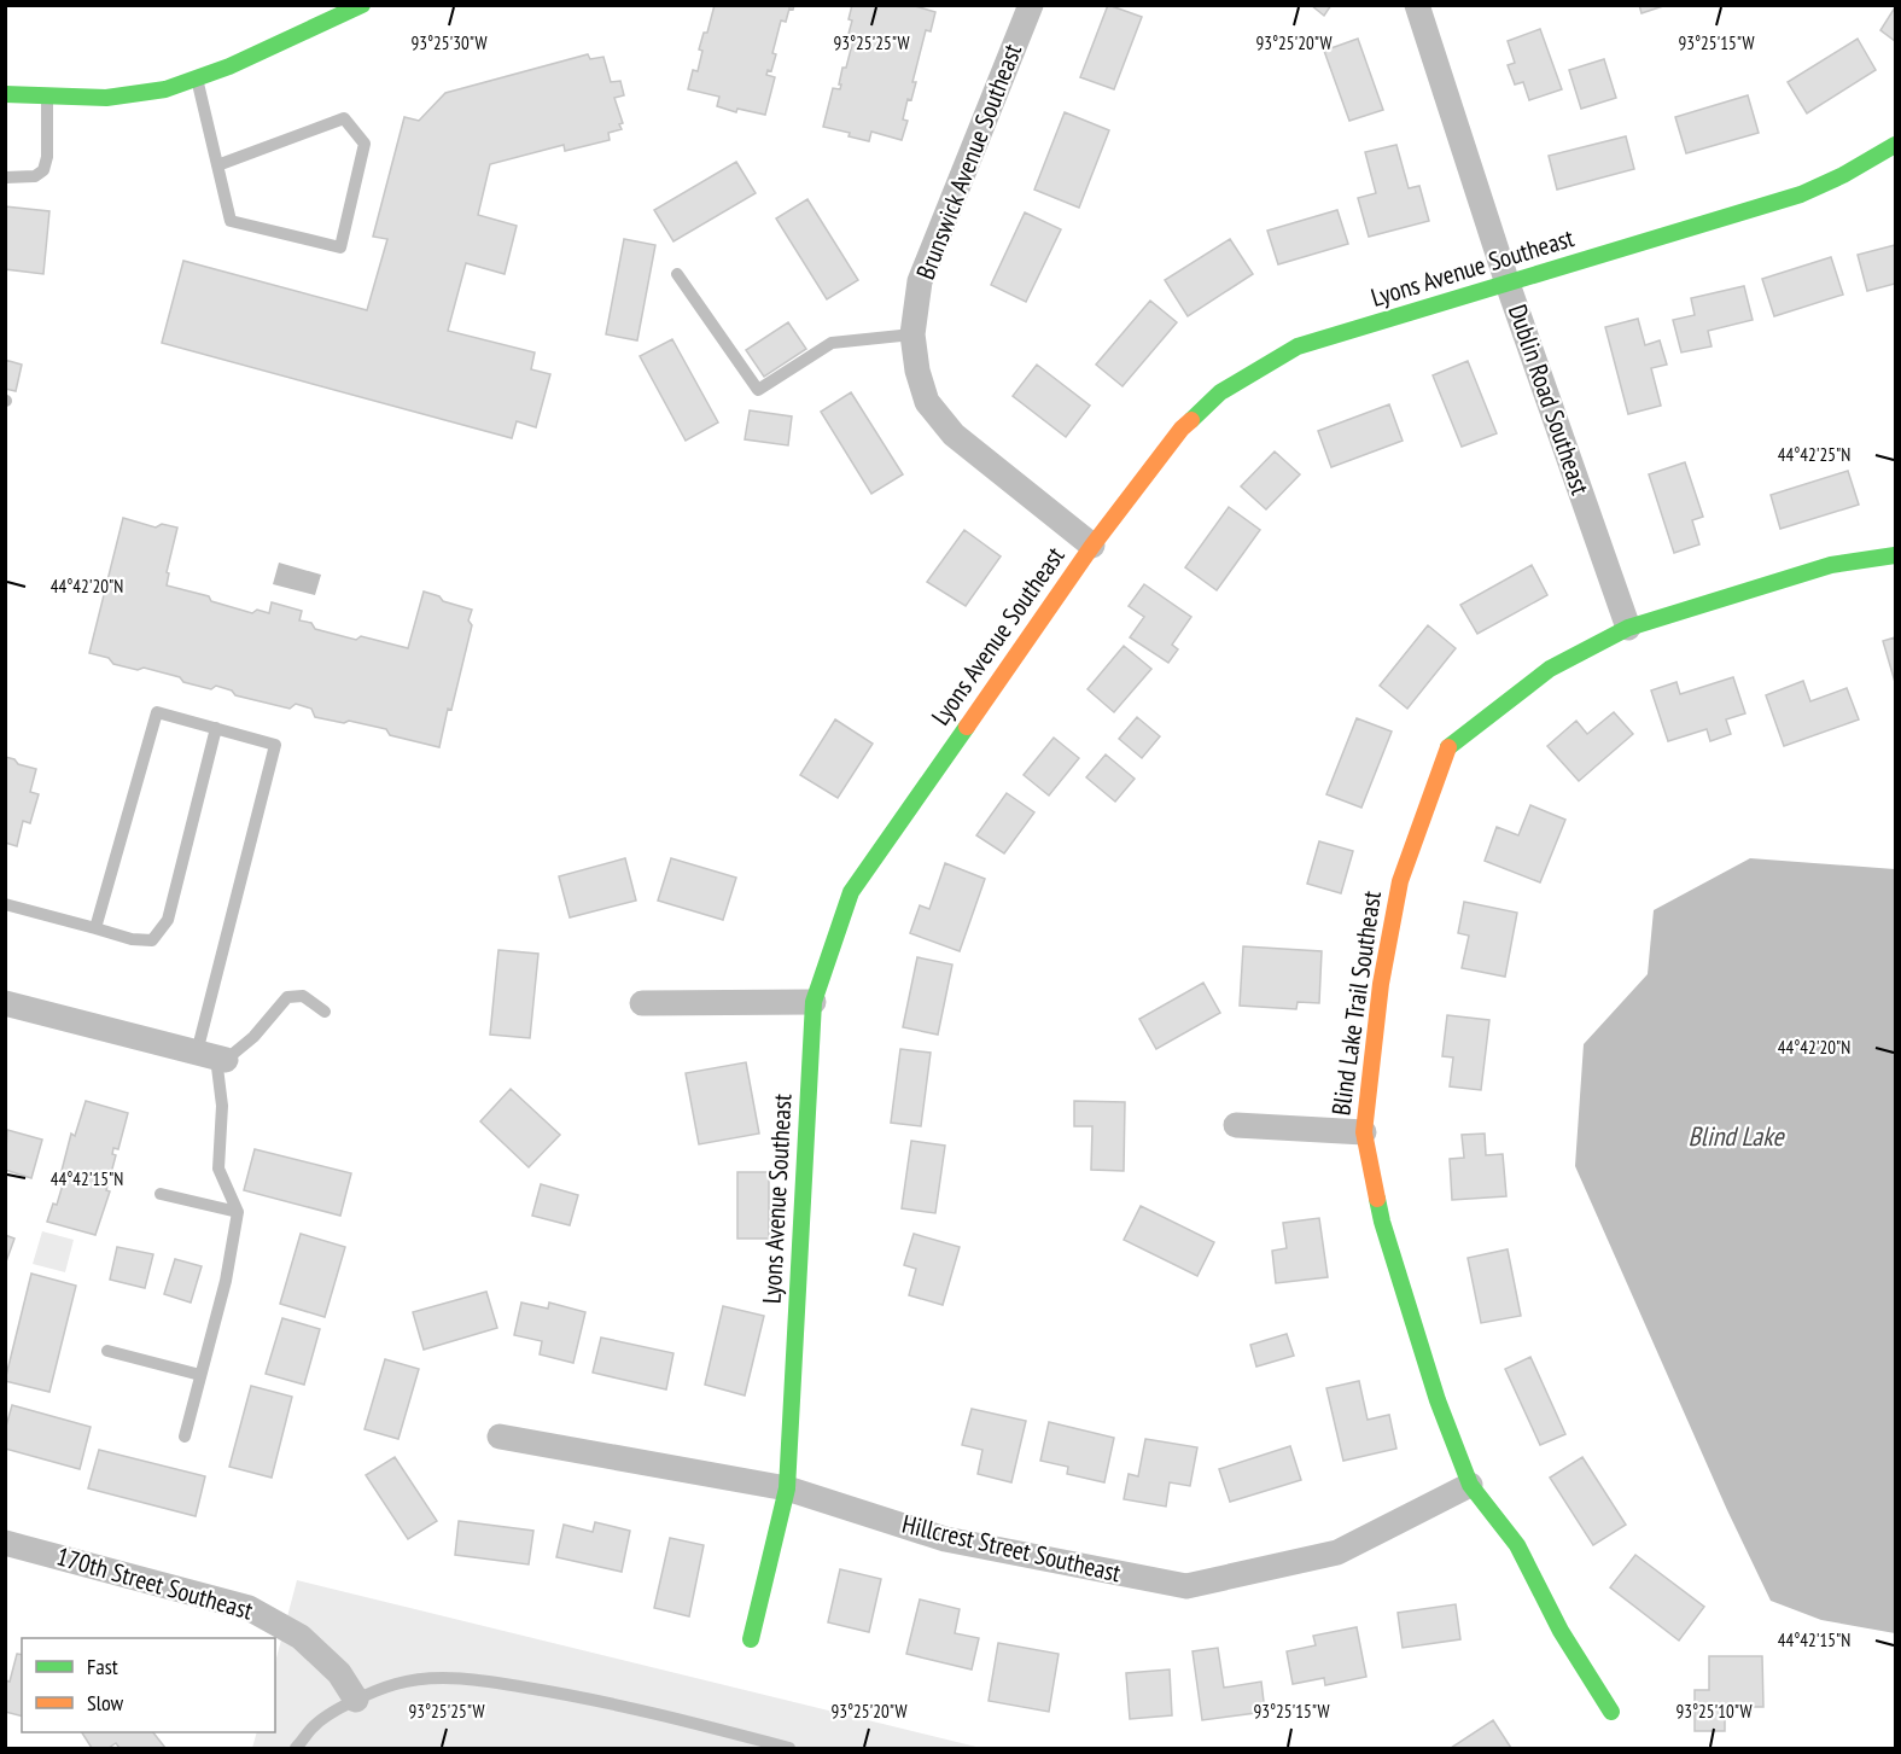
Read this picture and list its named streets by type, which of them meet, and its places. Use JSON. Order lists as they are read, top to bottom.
{
  "streets": {
    "street": [
      "Brunswick Avenue Southeast",
      "Lyons Avenue Southeast",
      "Dublin Road Southeast",
      "Blind Lake Trail Southeast",
      "Hillcrest Street Southeast",
      "170th Street Southeast"
    ]
  },
  "crossings": [
    ["Brunswick Avenue Southeast", "Lyons Avenue Southeast"],
    ["Lyons Avenue Southeast", "Dublin Road Southeast"],
    ["Lyons Avenue Southeast", "Hillcrest Street Southeast"],
    ["Dublin Road Southeast", "Blind Lake Trail Southeast"],
    ["Blind Lake Trail Southeast", "Hillcrest Street Southeast"]
  ],
  "water": ["Blind Lake"],
  "legend": ["Fast", "Slow"],
  "coordinates": [
    "93°25'30\"W",
    "93°25'25\"W",
    "93°25'20\"W",
    "93°25'15\"W",
    "44°42'25\"N",
    "44°42'20\"N",
    "44°42'15\"N",
    "93°25'10\"W"
  ]
}
